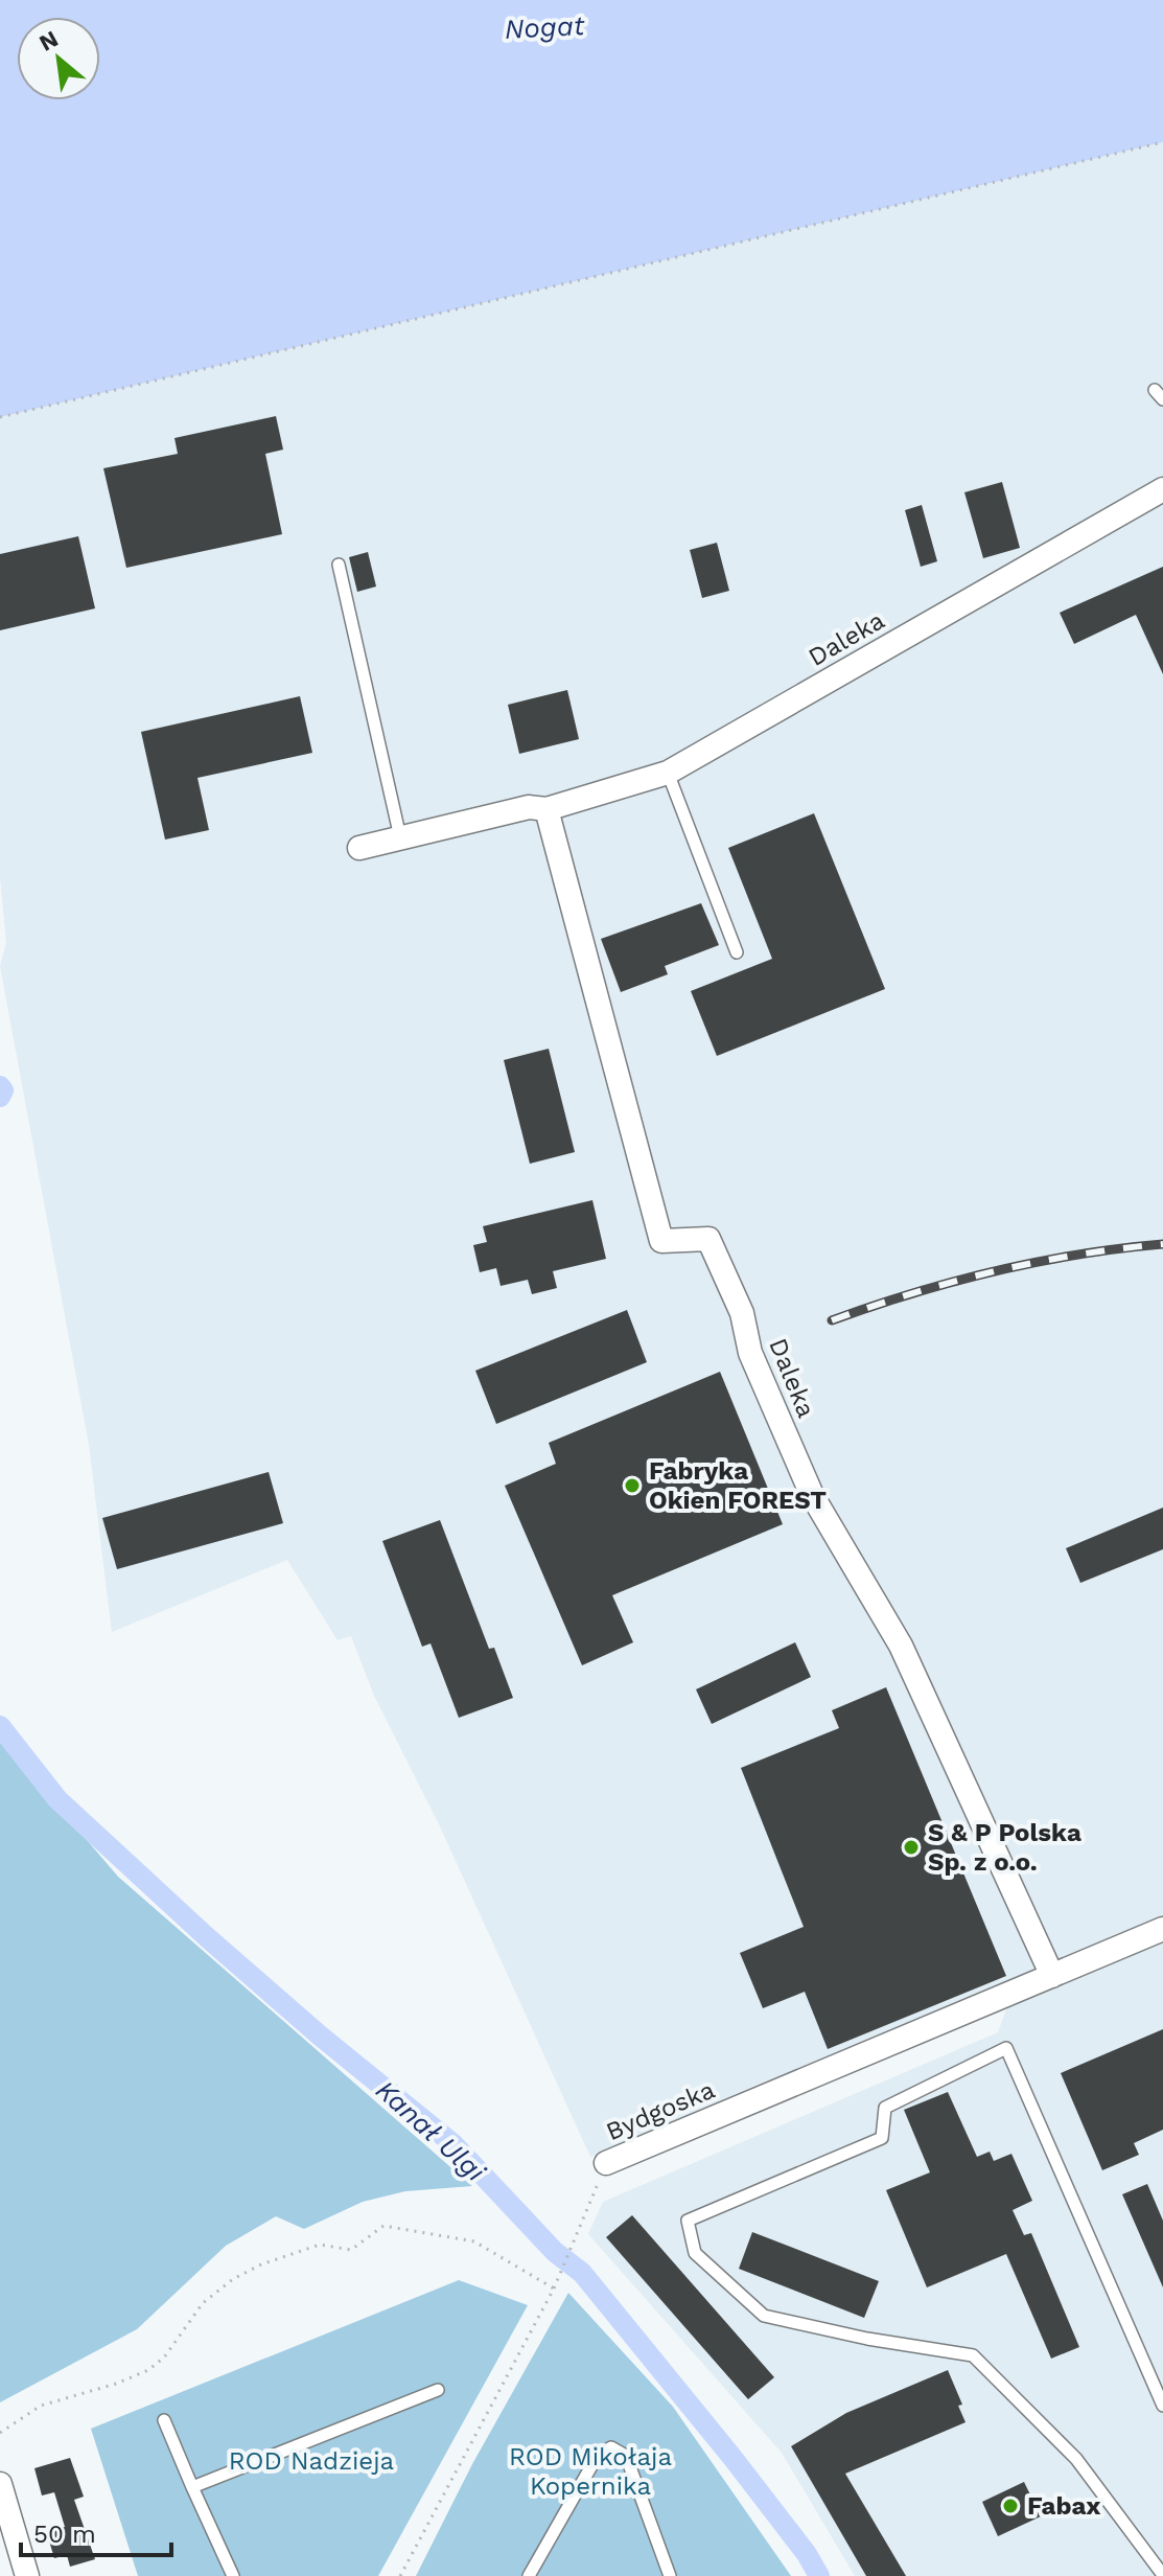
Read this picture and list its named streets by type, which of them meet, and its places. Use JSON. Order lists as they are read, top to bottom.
{
  "streets": {
    "street": ["Daleka", "Bydgoska"]
  },
  "crossings": [
    ["Daleka", "Bydgoska"]
  ],
  "water": ["Nogat", "Kanał Ulgi"],
  "parks": ["ROD Mikołaja Kopernika", "ROD Nadzieja"],
  "places": ["Fabryka Okien FOREST", "S & P Polska Sp. z o.o.", "Fabax"],
  "scale_bar": "50 m",
  "north": "top left"
}
